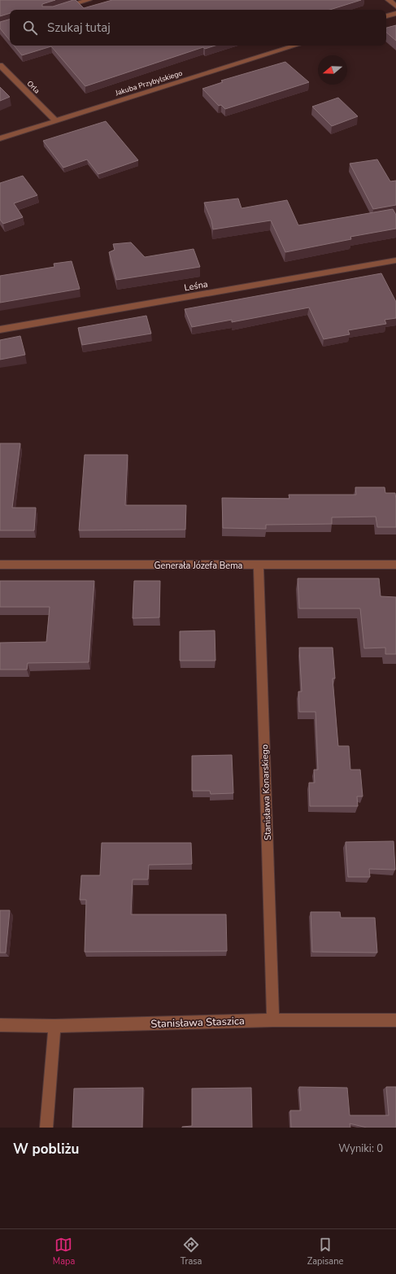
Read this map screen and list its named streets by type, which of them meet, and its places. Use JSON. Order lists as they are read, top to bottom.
{
  "streets": {
    "street": [
      "Jakuba Przybylskiego",
      "Orla",
      "Leśna",
      "Generała Józefa Bema",
      "Stanisława Konarskiego",
      "Stanisława Staszica"
    ]
  },
  "crossings": [
    ["Jakuba Przybylskiego", "Orla"],
    ["Generała Józefa Bema", "Stanisława Konarskiego"],
    ["Stanisława Konarskiego", "Stanisława Staszica"]
  ],
  "north": "left",
  "page": {
    "search": "Szukaj tutaj",
    "heading": ["W pobliżu", "Wyniki: 0"],
    "nav": ["Mapa", "Trasa", "Zapisane"]
  }
}
